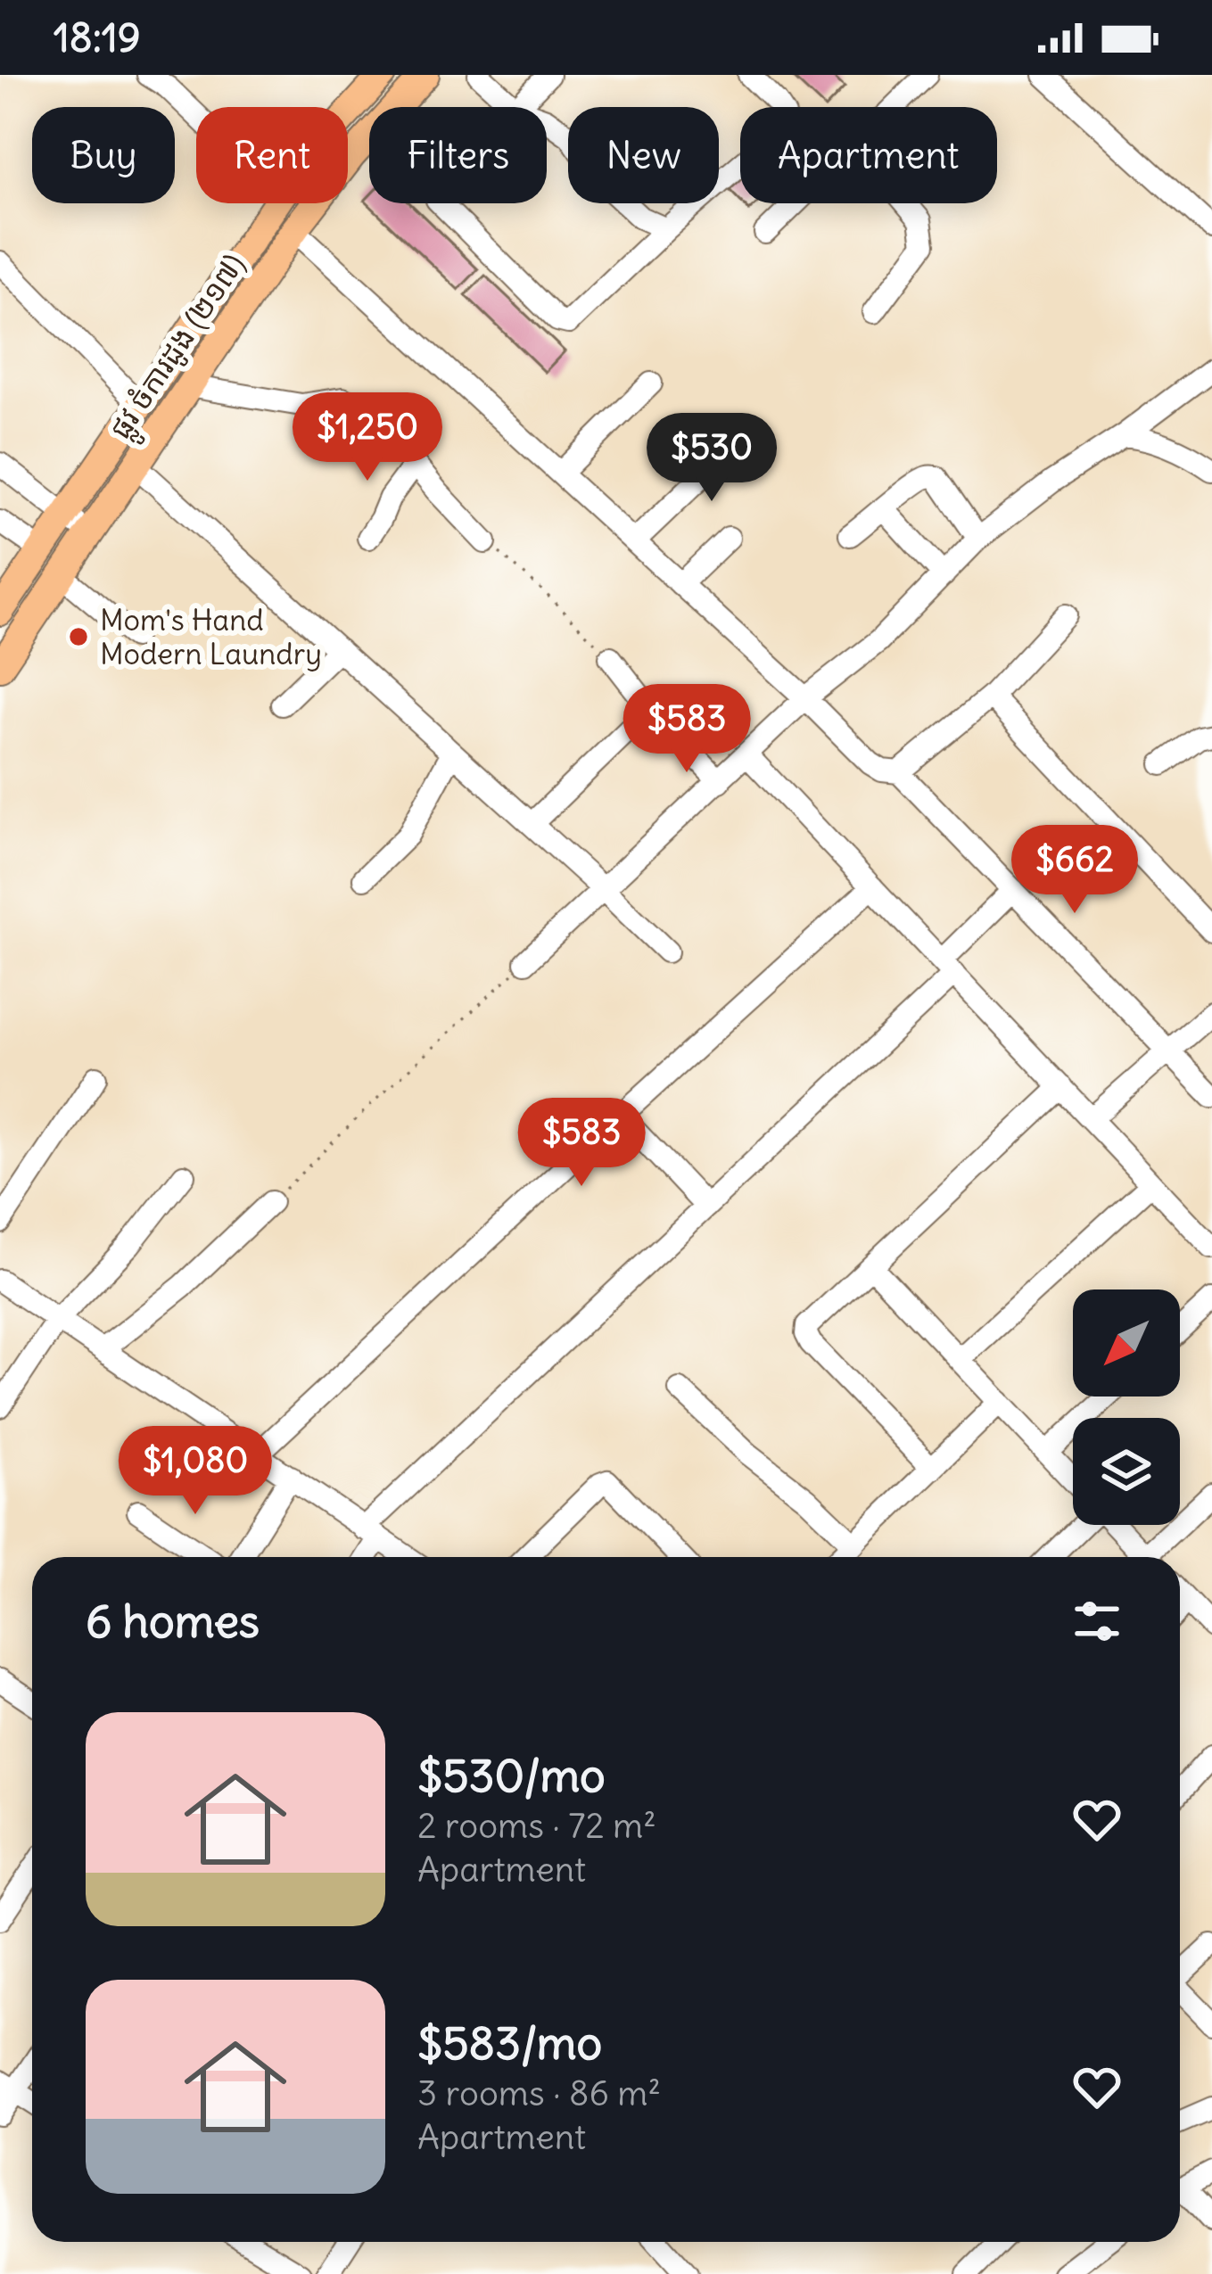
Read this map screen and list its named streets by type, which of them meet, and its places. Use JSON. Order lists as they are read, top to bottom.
{
  "streets": {
    "main road": ["ផ្លូវ ចំការដូង (២១៧)"]
  },
  "places": ["Mom's Hand Modern Laundry"],
  "north": "bottom left",
  "page": {
    "status": "18:19",
    "chip": [
      "Buy",
      "Rent",
      "Filters",
      "New",
      "Apartment"
    ],
    "price": [
      "$1,250",
      "$530",
      "$583",
      "$662",
      "$583",
      "$1,080"
    ],
    "heading": "6 homes",
    "list": [
      {
        "name": "$530/mo",
        "note": "2 rooms · 72 m² · Apartment"
      },
      {
        "name": "$583/mo",
        "note": "3 rooms · 86 m² · Apartment"
      }
    ]
  }
}
